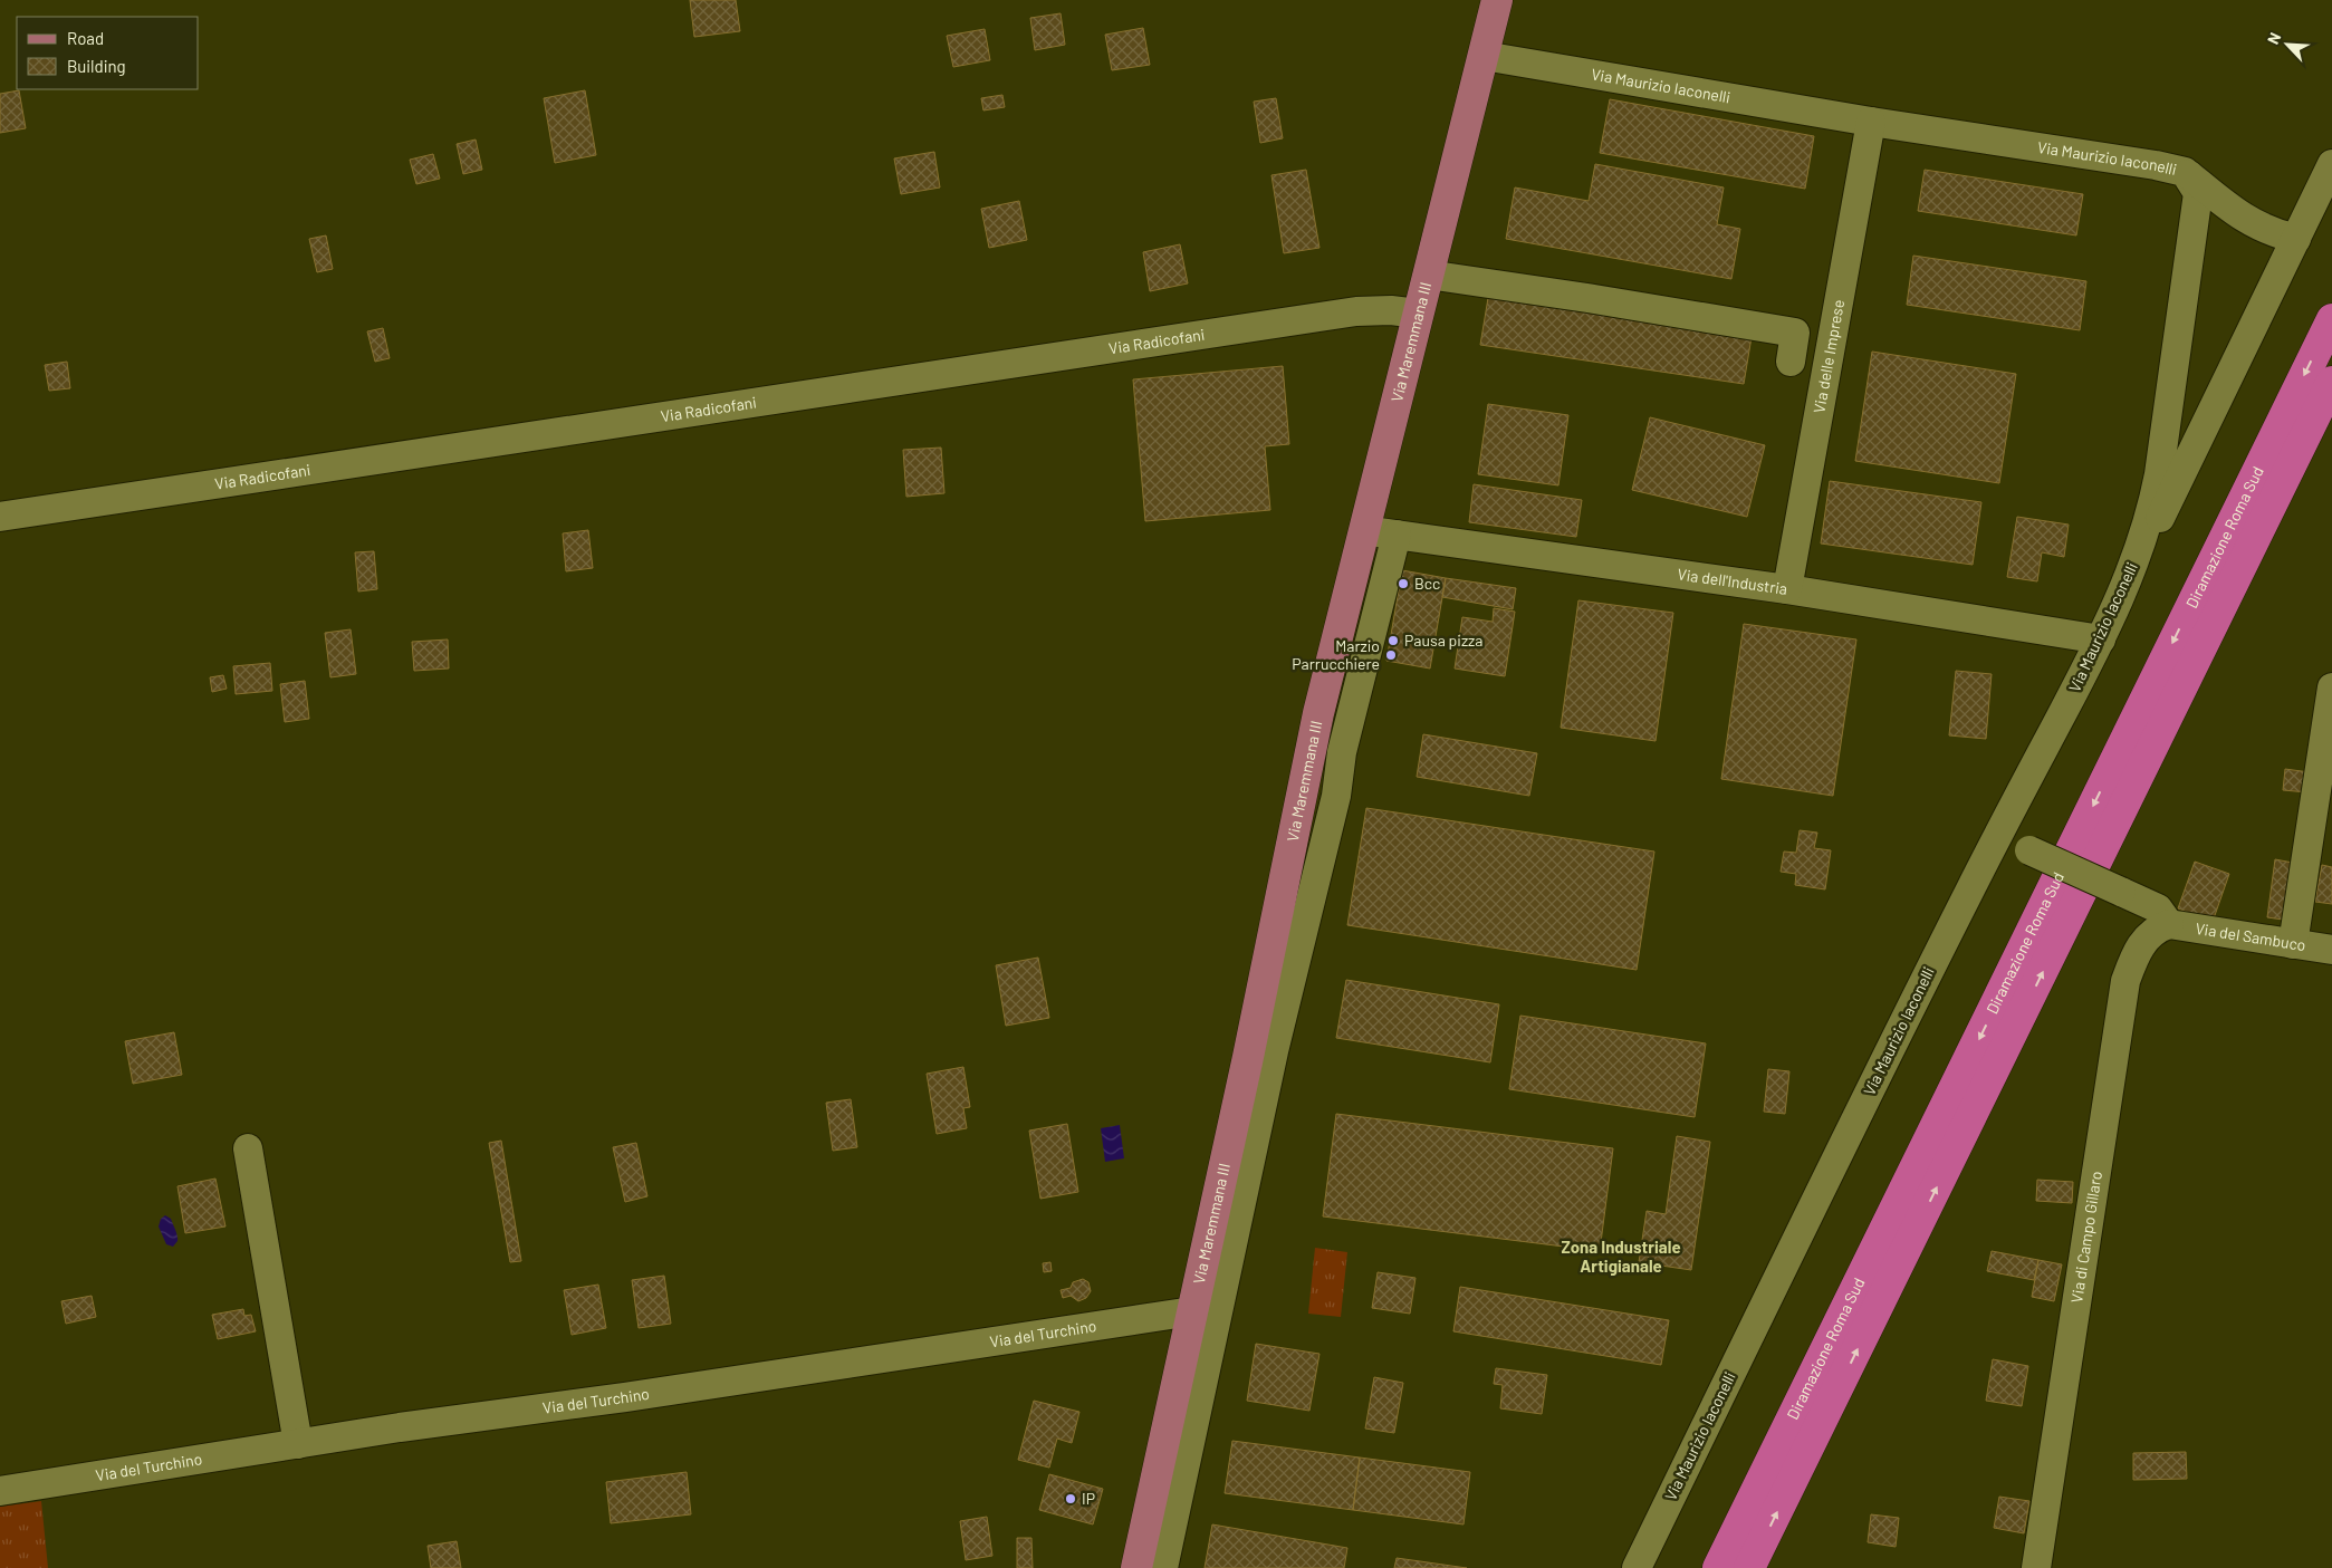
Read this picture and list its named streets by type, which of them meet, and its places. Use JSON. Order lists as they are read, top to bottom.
{
  "streets": {
    "highway": ["Diramazione Roma Sud"],
    "main road": ["Via Maremmana III"],
    "street": [
      "Via Maurizio Iaconelli",
      "Via Radicofani",
      "Via delle Imprese",
      "Via dell'Industria",
      "Via del Sambuco",
      "Via di Campo Gillaro",
      "Via del Turchino"
    ]
  },
  "crossings": [
    ["Via Maurizio Iaconelli", "Via Maremmana III"],
    ["Via Maurizio Iaconelli", "Via delle Imprese"],
    ["Via Maurizio Iaconelli", "Via dell'Industria"],
    ["Via Radicofani", "Via Maremmana III"],
    ["Via Maremmana III", "Via dell'Industria"],
    ["Via Maremmana III", "Via del Turchino"],
    ["Via delle Imprese", "Via dell'Industria"],
    ["Via del Sambuco", "Via di Campo Gillaro"]
  ],
  "districts": ["Zona Industriale Artigianale"],
  "places": [
    "Bcc",
    "Pausa pizza",
    "Marzio Parrucchiere",
    "IP"
  ],
  "legend": ["Road", "Building"],
  "north": "top left"
}
